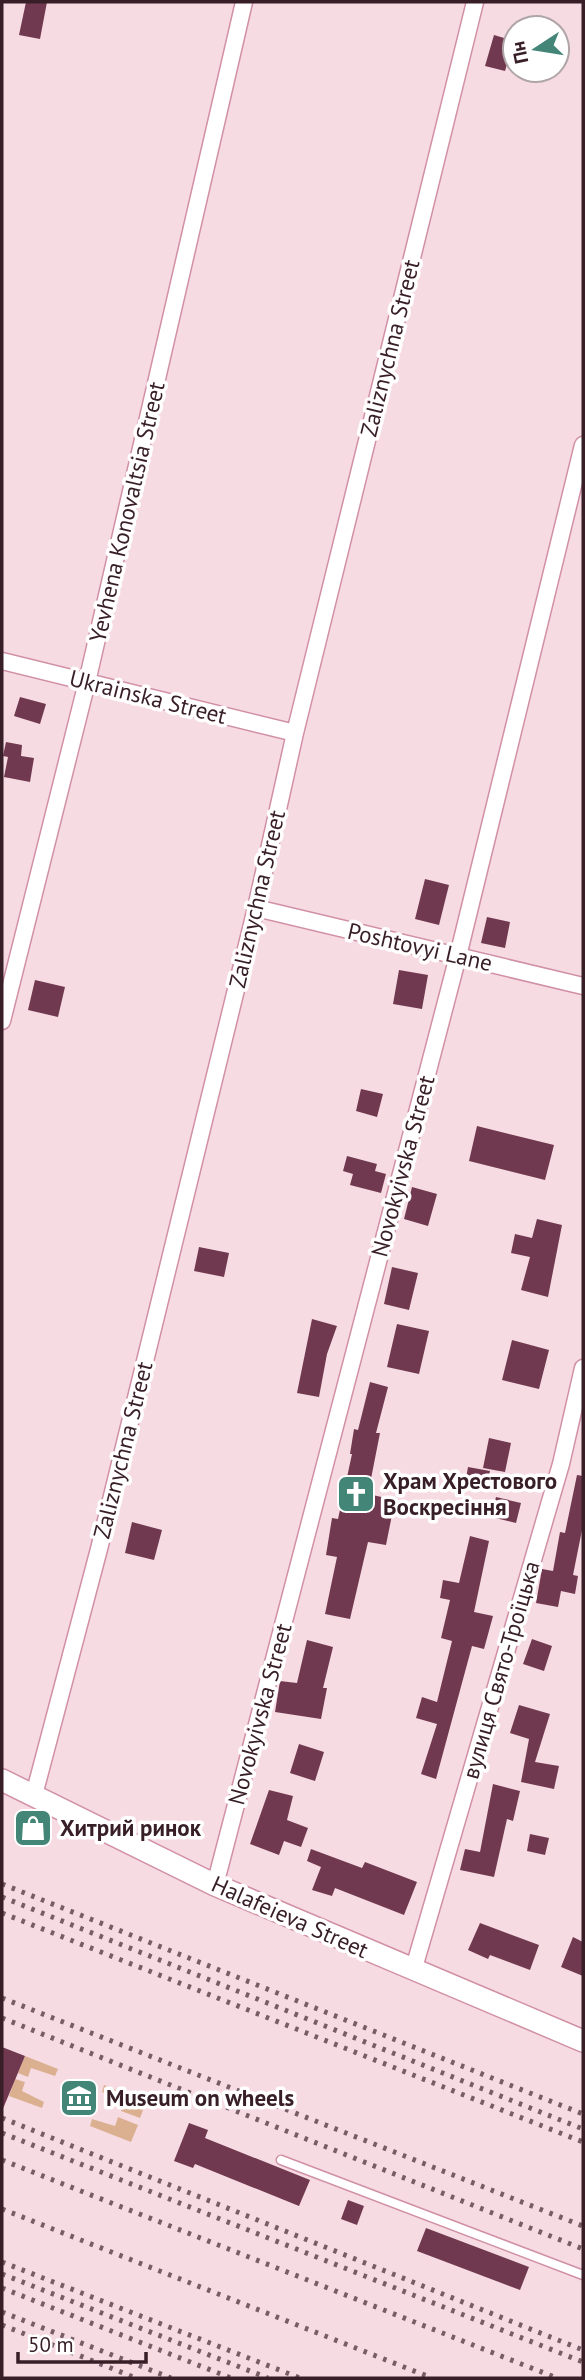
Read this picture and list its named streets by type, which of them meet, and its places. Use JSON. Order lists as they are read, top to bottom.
{
  "streets": {
    "street": [
      "Zaliznychna Street",
      "Yevhena Konovaltsia Street",
      "Ukrainska Street",
      "Poshtovyi Lane",
      "Novokyivska Street",
      "вулиця Свято-Троїцька",
      "Halafeieva Street"
    ]
  },
  "crossings": [
    ["Zaliznychna Street", "Ukrainska Street"],
    ["Zaliznychna Street", "Poshtovyi Lane"],
    ["Zaliznychna Street", "Halafeieva Street"],
    ["Yevhena Konovaltsia Street", "Ukrainska Street"],
    ["Poshtovyi Lane", "Novokyivska Street"],
    ["Novokyivska Street", "Halafeieva Street"],
    ["вулиця Свято-Троїцька", "Halafeieva Street"]
  ],
  "places": {
    "church": ["Храм Хрестового Воскресіння"],
    "shop": ["Хитрий ринок"],
    "museum": ["Museum on wheels"]
  },
  "scale_bar": "50 m",
  "north": "left"
}
